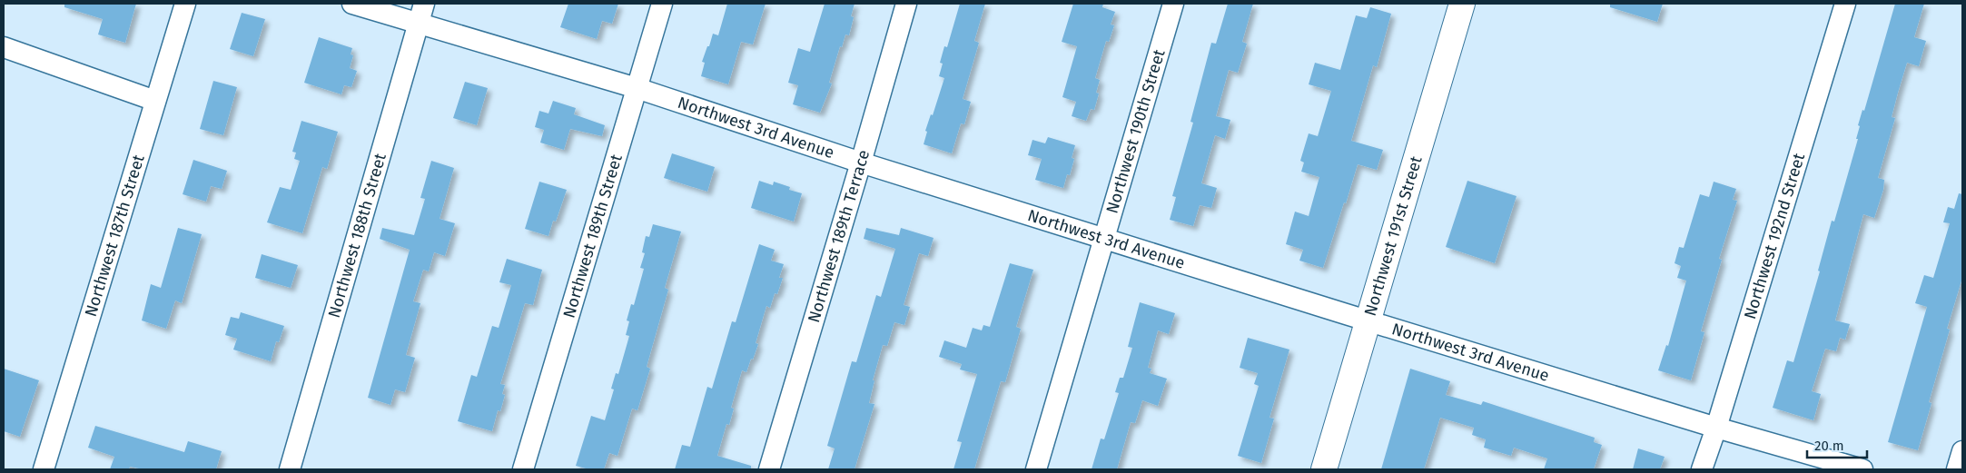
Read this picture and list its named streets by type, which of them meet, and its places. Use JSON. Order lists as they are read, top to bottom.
{
  "streets": {
    "street": [
      "Northwest 3rd Avenue",
      "Northwest 190th Street",
      "Northwest 187th Street",
      "Northwest 189th Street",
      "Northwest 188th Street",
      "Northwest 189th Terrace",
      "Northwest 191st Street",
      "Northwest 192nd Street"
    ]
  },
  "crossings": [
    ["Northwest 3rd Avenue", "Northwest 190th Street"],
    ["Northwest 3rd Avenue", "Northwest 189th Street"],
    ["Northwest 3rd Avenue", "Northwest 188th Street"],
    ["Northwest 3rd Avenue", "Northwest 189th Terrace"],
    ["Northwest 3rd Avenue", "Northwest 191st Street"],
    ["Northwest 3rd Avenue", "Northwest 192nd Street"]
  ],
  "scale_bar": "20 m"
}
